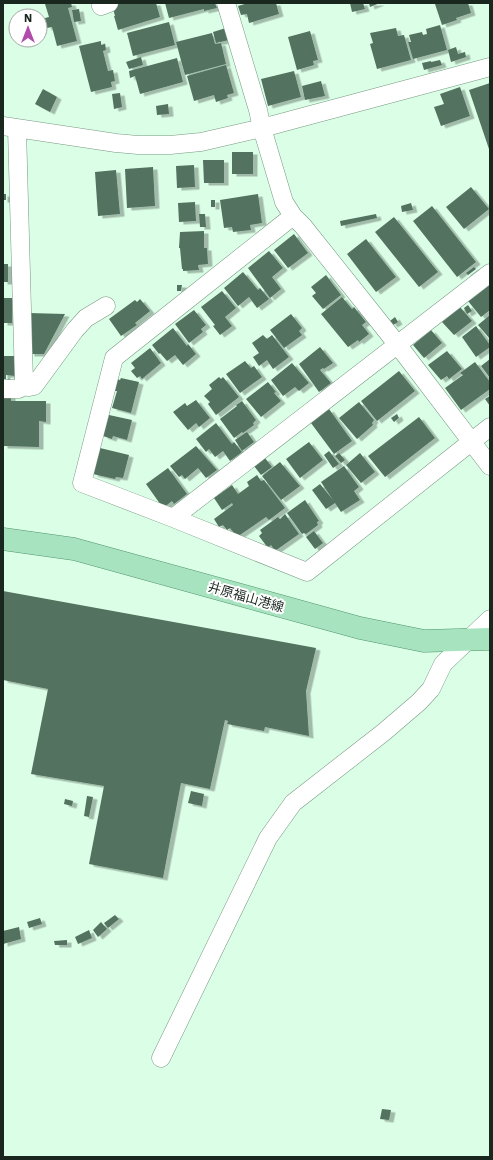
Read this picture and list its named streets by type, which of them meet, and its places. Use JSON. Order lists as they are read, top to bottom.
{
  "streets": {
    "main road": ["井原福山港線"]
  },
  "north": "top"
}
